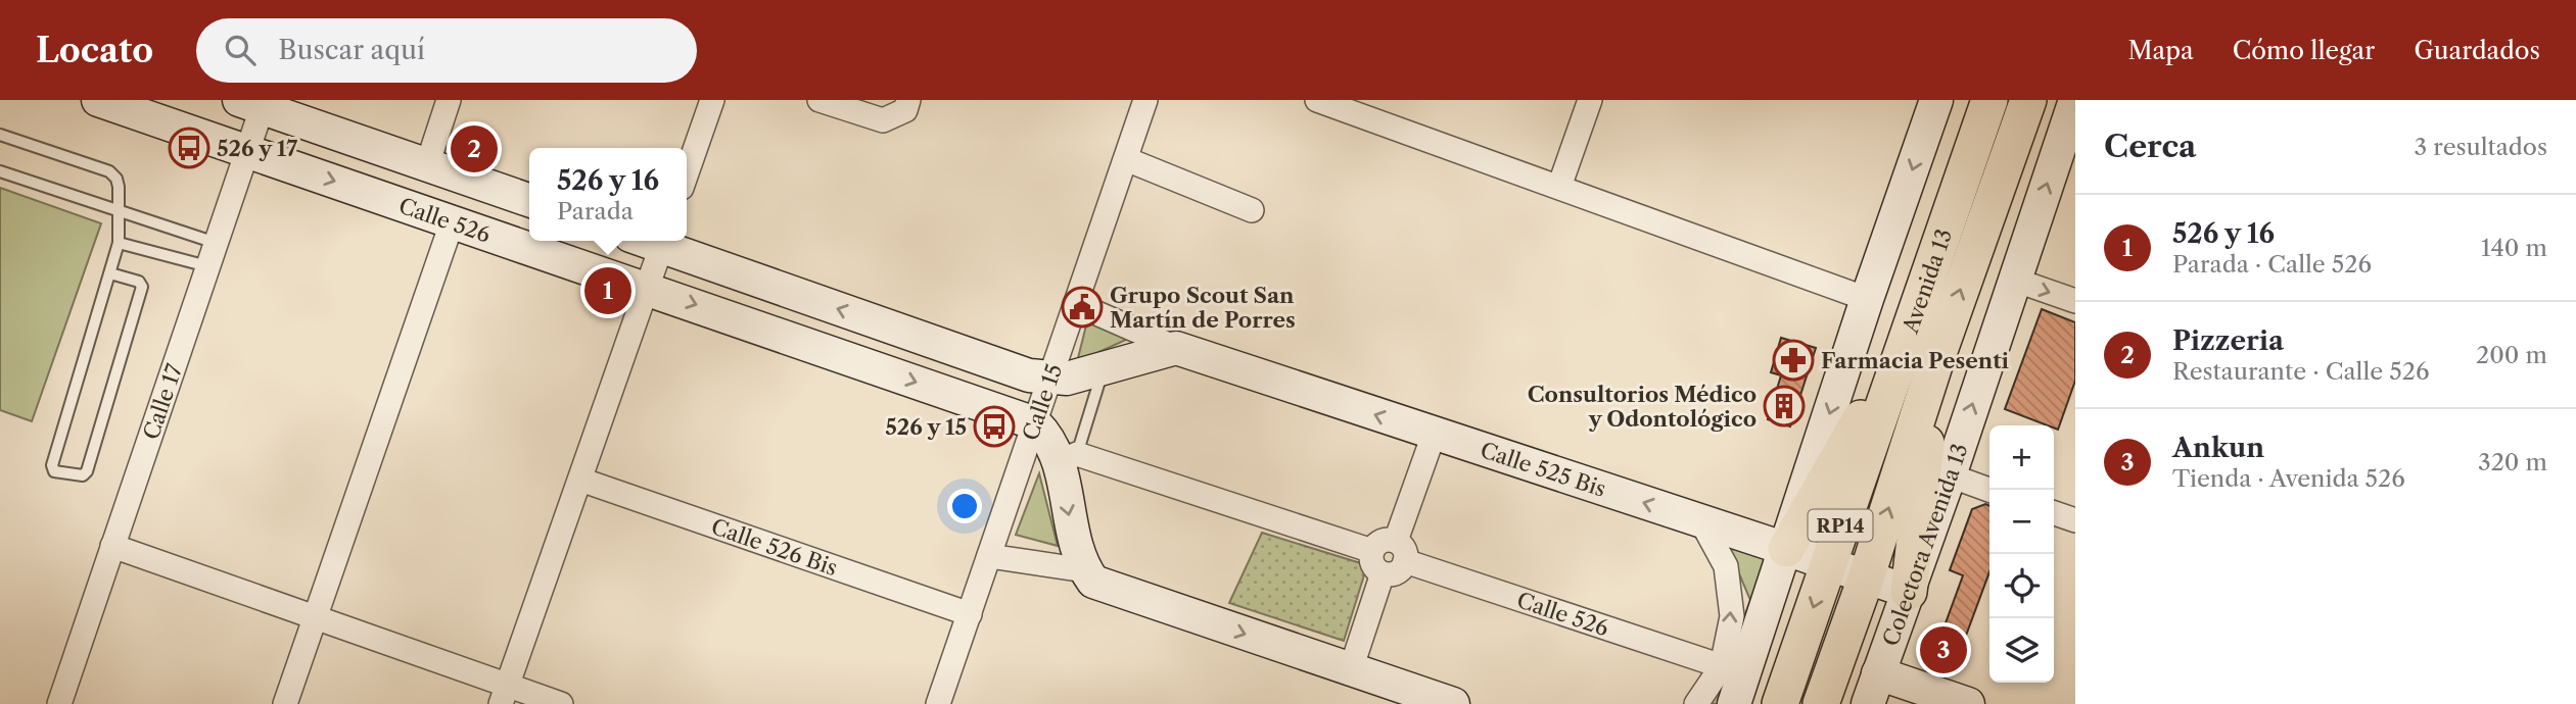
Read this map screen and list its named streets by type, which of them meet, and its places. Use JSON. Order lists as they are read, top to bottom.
{
  "streets": {
    "main road": [
      "Calle 526",
      "Avenida 13",
      "Calle 525 Bis",
      "RP14",
      "Colectora Avenida 13"
    ],
    "street": ["Calle 17", "Calle 15", "Calle 526 Bis"]
  },
  "crossings": [
    ["Calle 526", "Calle 17"],
    ["Calle 526", "Calle 15"],
    ["Avenida 13", "Calle 525 Bis"],
    ["Calle 15", "Calle 525 Bis"],
    ["Calle 15", "Calle 526 Bis"],
    ["Calle 525 Bis", "Colectora Avenida 13"]
  ],
  "places": {
    "bus stop": ["526 y 17", "526 y 15"],
    "public building": ["Grupo Scout San Martín de Porres"],
    "pharmacy": ["Farmacia Pesenti"],
    "building": ["Consultorios Médico y Odontológico"]
  },
  "page": {
    "header": "Locato",
    "search": "Buscar aquí",
    "nav": ["Mapa", "Cómo llegar", "Guardados"],
    "heading": ["Cerca", "3 resultados"],
    "pins": ["2", "1", "3"],
    "popup": ["526 y 16", "Parada"],
    "list": [
      {
        "mark": "1",
        "name": "526 y 16",
        "note": "Parada · Calle 526",
        "value": "140 m"
      },
      {
        "mark": "2",
        "name": "Pizzeria",
        "note": "Restaurante · Calle 526",
        "value": "200 m"
      },
      {
        "mark": "3",
        "name": "Ankun",
        "note": "Tienda · Avenida 526",
        "value": "320 m"
      }
    ],
    "map_buttons": ["+", "−"]
  }
}
